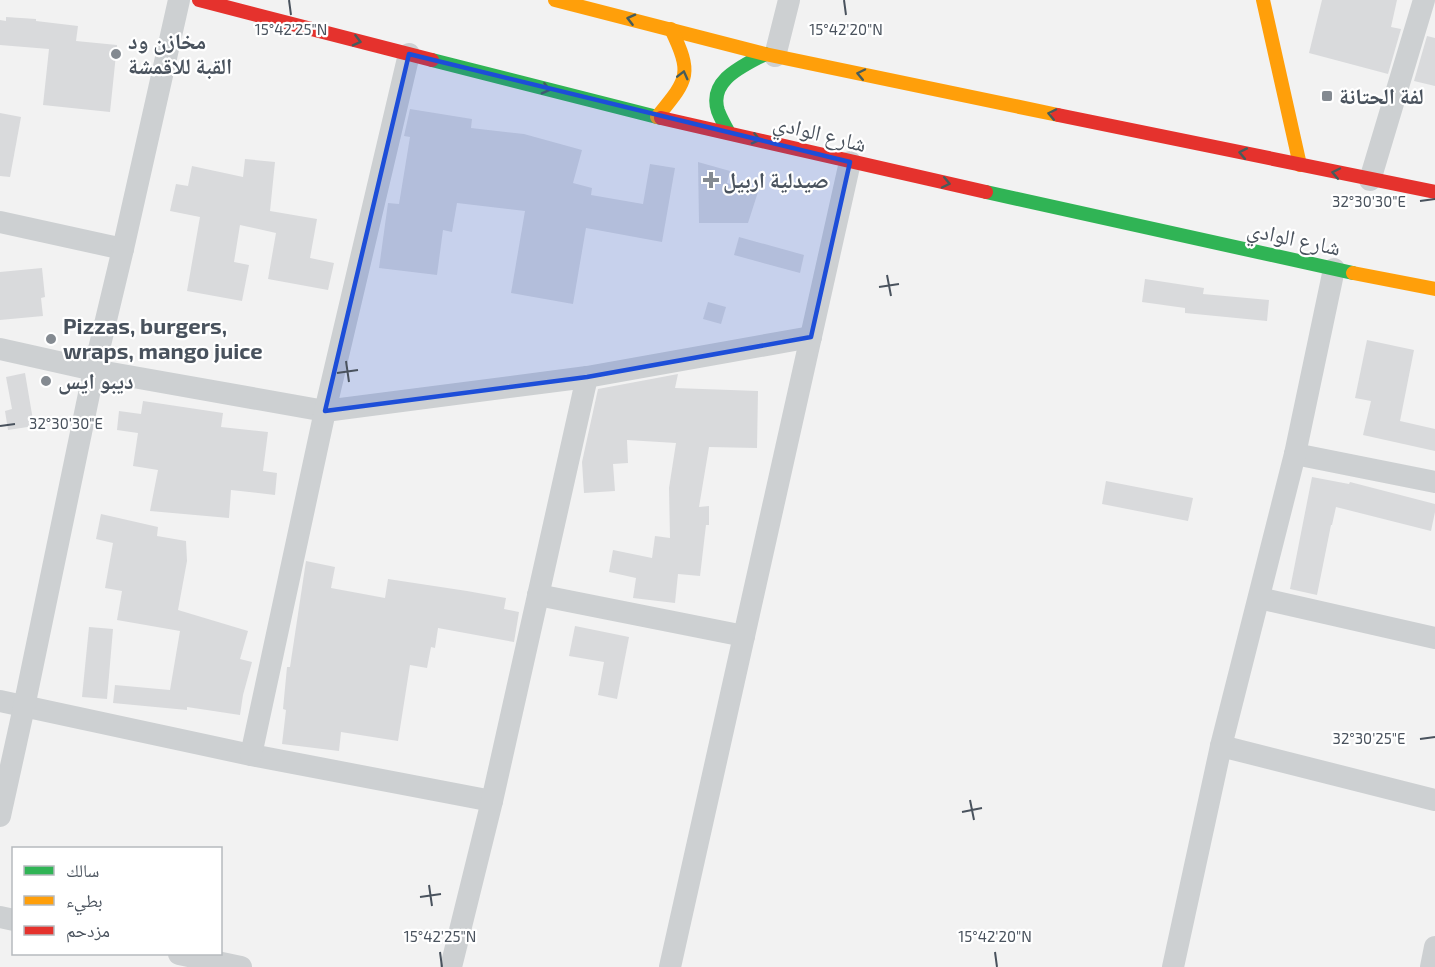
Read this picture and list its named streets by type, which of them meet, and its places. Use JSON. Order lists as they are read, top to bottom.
{
  "streets": {
    "main road": ["شارع الوادي"]
  },
  "places": {
    "other": ["مخازن ود القبة للاقمشة", "Pizzas, burgers, wraps, mango juice", "ديبو ايس"],
    "transit": ["لفة الحتانة"],
    "health": ["صيدلية اربيل"]
  },
  "legend": ["سالك", "بطيء", "مزدحم"],
  "coordinates": [
    "15°42'25\"N",
    "15°42'20\"N",
    "32°30'30\"E",
    "32°30'25\"E"
  ]
}
